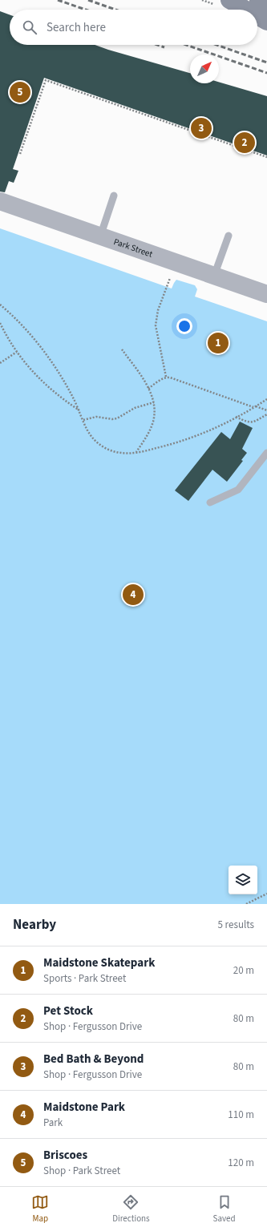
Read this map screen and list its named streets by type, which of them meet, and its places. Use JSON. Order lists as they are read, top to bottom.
{
  "streets": {
    "street": ["Park Street"]
  },
  "north": "top right",
  "page": {
    "search": "Search here",
    "pins": [
      "5",
      "3",
      "2",
      "1",
      "4"
    ],
    "heading": ["Nearby", "5 results"],
    "list": [
      {
        "mark": "1",
        "name": "Maidstone Skatepark",
        "note": "Sports · Park Street",
        "value": "20 m"
      },
      {
        "mark": "2",
        "name": "Pet Stock",
        "note": "Shop · Fergusson Drive",
        "value": "80 m"
      },
      {
        "mark": "3",
        "name": "Bed Bath & Beyond",
        "note": "Shop · Fergusson Drive",
        "value": "80 m"
      },
      {
        "mark": "4",
        "name": "Maidstone Park",
        "note": "Park",
        "value": "110 m"
      },
      {
        "mark": "5",
        "name": "Briscoes",
        "note": "Shop · Park Street",
        "value": "120 m"
      }
    ],
    "nav": ["Map", "Directions", "Saved"]
  }
}
